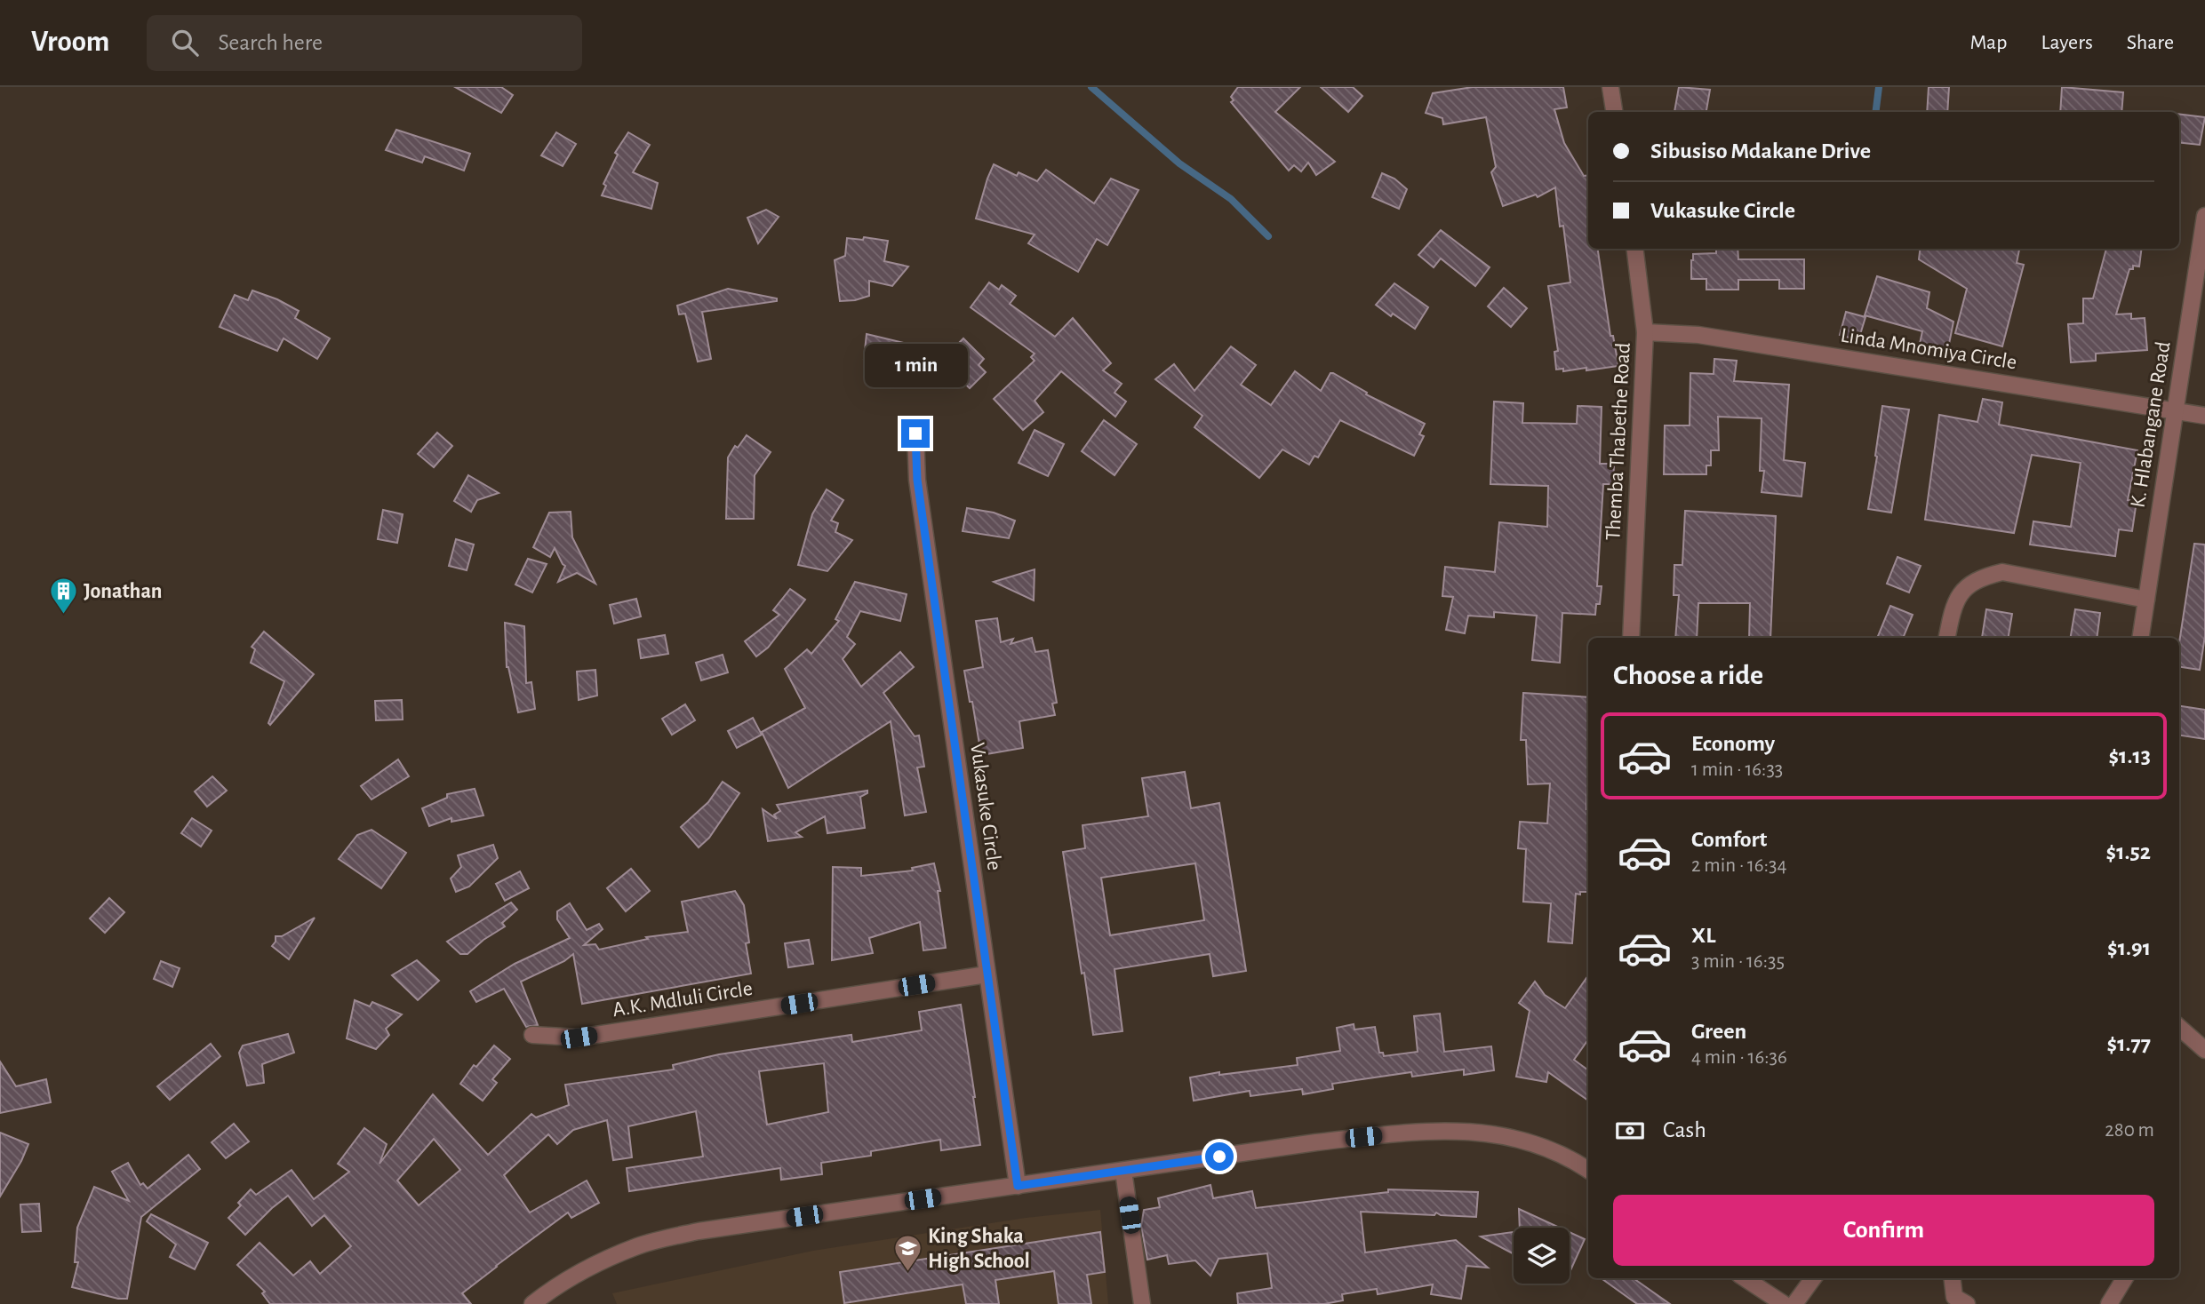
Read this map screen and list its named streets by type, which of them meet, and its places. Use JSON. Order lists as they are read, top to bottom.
{
  "streets": {
    "street": [
      "Linda Mnomiya Circle",
      "K. Hlabangane Road",
      "Themba Thabethe Road",
      "Vukasuke Circle",
      "A.K. Mdluli Circle"
    ]
  },
  "crossings": [
    ["Linda Mnomiya Circle", "K. Hlabangane Road"],
    ["Linda Mnomiya Circle", "Themba Thabethe Road"],
    ["Vukasuke Circle", "A.K. Mdluli Circle"]
  ],
  "places": {
    "building": ["Jonathan"],
    "school or university": ["King Shaka High School"]
  },
  "page": {
    "header": "Vroom",
    "search": "Search here",
    "nav": ["Map", "Layers", "Share"],
    "banner": ["Sibusiso Mdakane Drive", "Vukasuke Circle"],
    "bubble": "1 min",
    "heading": "Choose a ride",
    "list": [
      {
        "name": "Economy",
        "note": "1 min · 16:33",
        "value": "$1.13"
      },
      {
        "name": "Comfort",
        "note": "2 min · 16:34",
        "value": "$1.52"
      },
      {
        "name": "XL",
        "note": "3 min · 16:35",
        "value": "$1.91"
      },
      {
        "name": "Green",
        "note": "4 min · 16:36",
        "value": "$1.77"
      }
    ],
    "pay": ["Cash", "280 m"],
    "buttons": "Confirm"
  }
}
